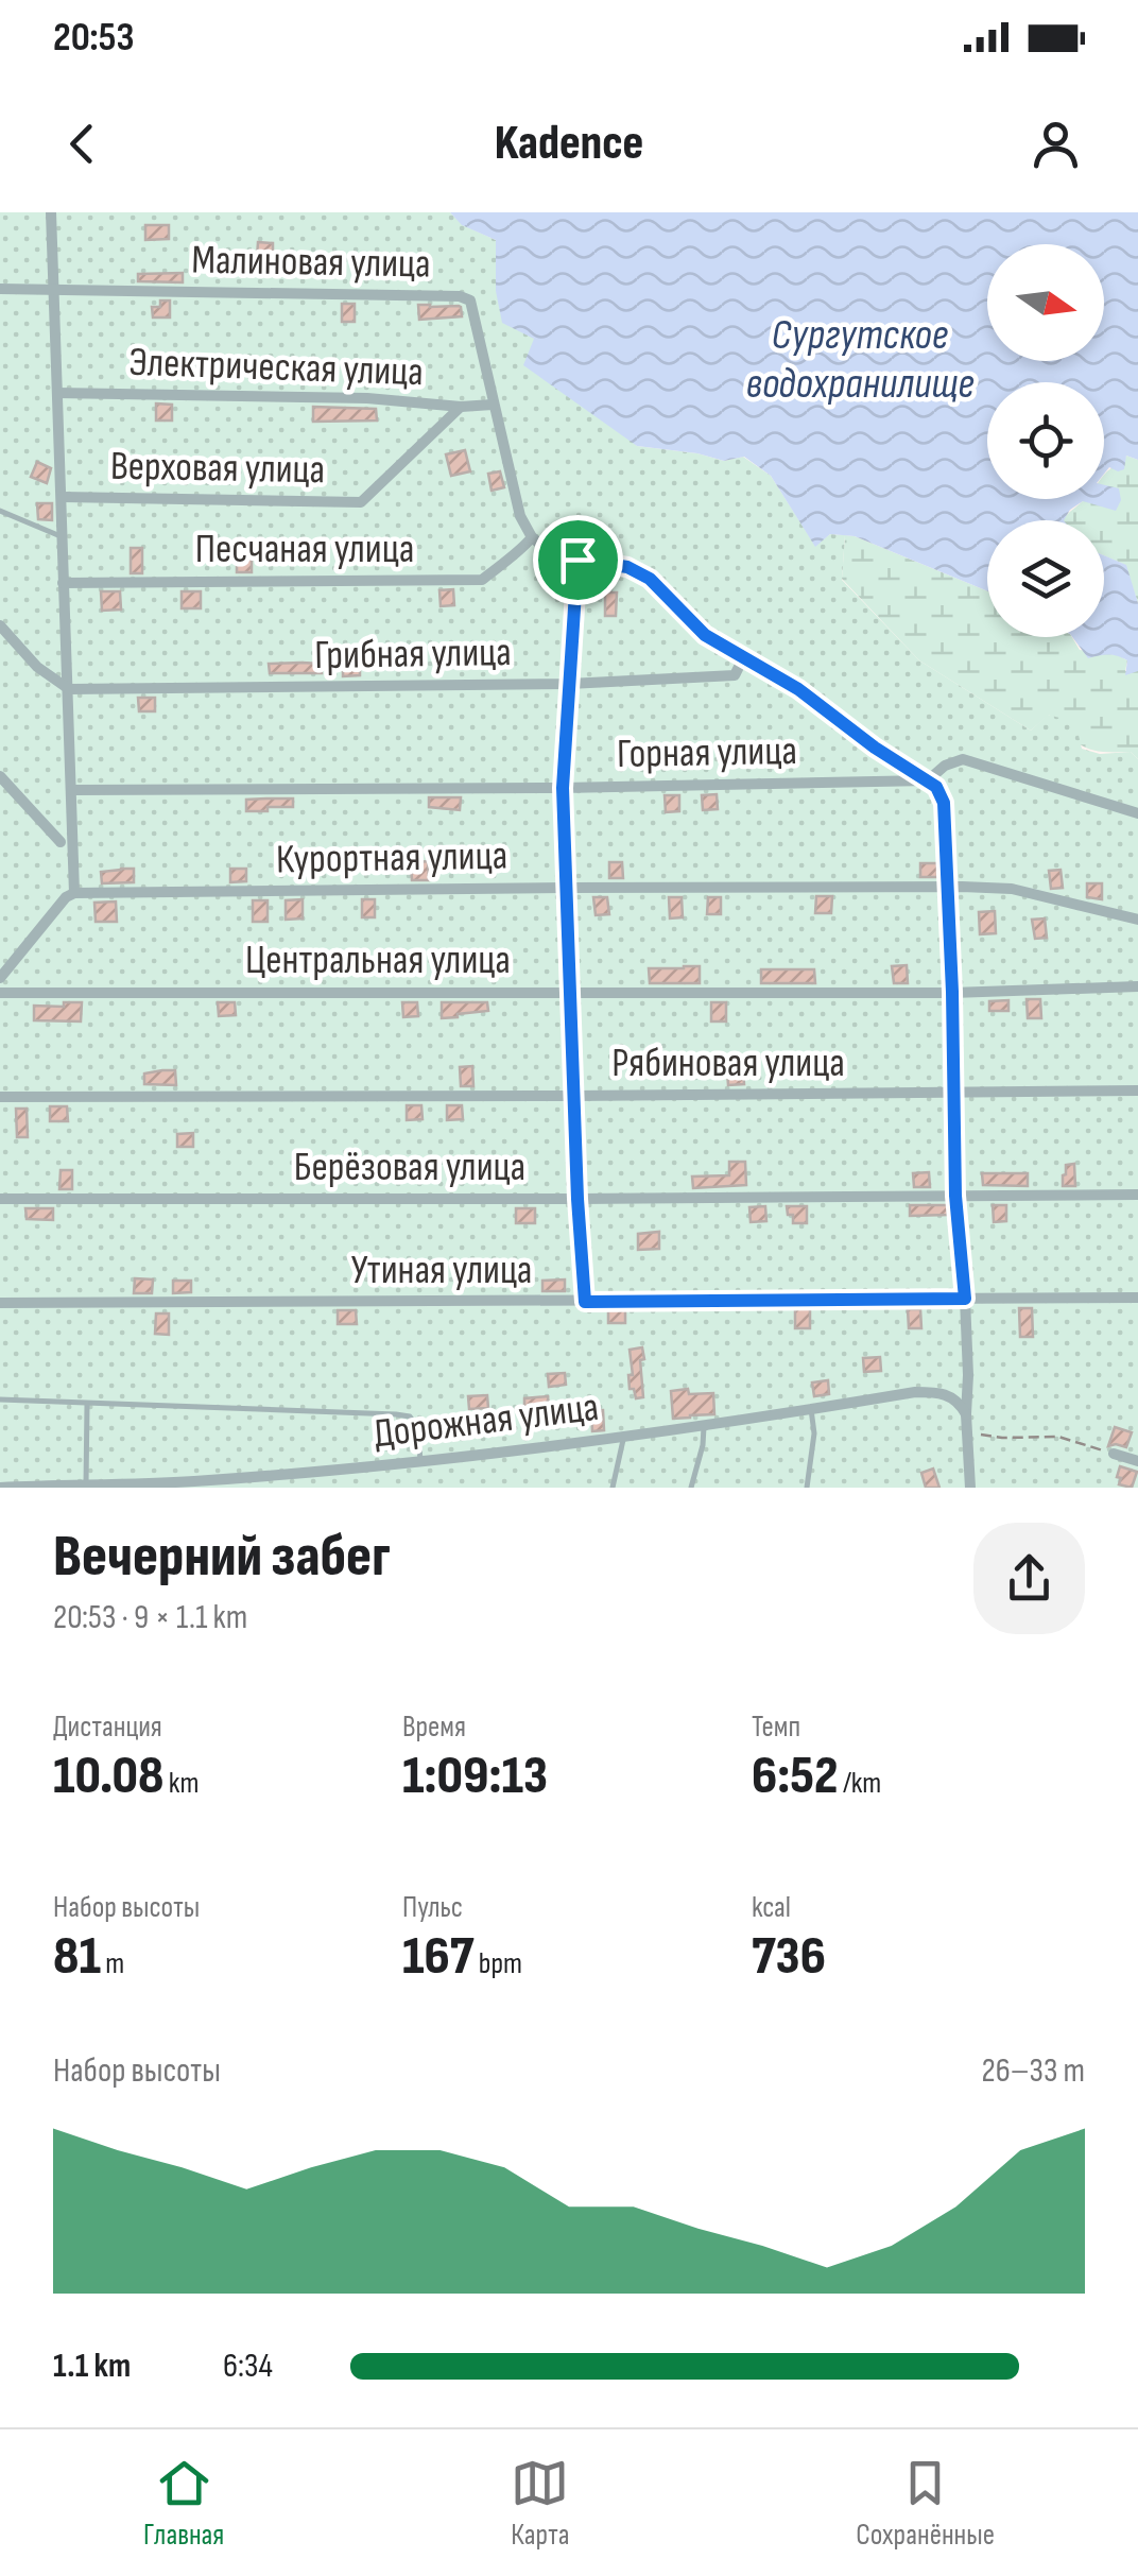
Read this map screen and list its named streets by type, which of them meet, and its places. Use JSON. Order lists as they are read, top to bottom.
{
  "streets": {
    "street": [
      "Малиновая улица",
      "Электрическая улица",
      "Верховая улица",
      "Песчаная улица",
      "Грибная улица",
      "Горная улица",
      "Курортная улица",
      "Центральная улица",
      "Рябиновая улица",
      "Берёзовая улица",
      "Утиная улица",
      "Дорожная улица"
    ]
  },
  "crossings": [
    ["Малиновая улица", "Электрическая улица"],
    ["Малиновая улица", "Песчаная улица"],
    ["Электрическая улица", "Верховая улица"]
  ],
  "water": ["Сургутское водохранилище"],
  "north": "right",
  "page": {
    "status": "20:53",
    "header": "Kadence",
    "heading": ["Вечерний забег", "20:53 · 9 × 1.1 km"],
    "stats": [
      ["Дистанция", "10.08 km"],
      ["Время", "1:09:13"],
      ["Темп", "6:52 /km"],
      ["Набор высоты", "81 m"],
      ["Пульс", "167 bpm"],
      ["kcal", "736"]
    ],
    "chart": ["Набор высоты", "26–33 m"],
    "list": [
      {
        "name": "1.1 km",
        "note": "6:34"
      }
    ],
    "tabs": ["Главная", "Карта", "Сохранённые"]
  }
}
